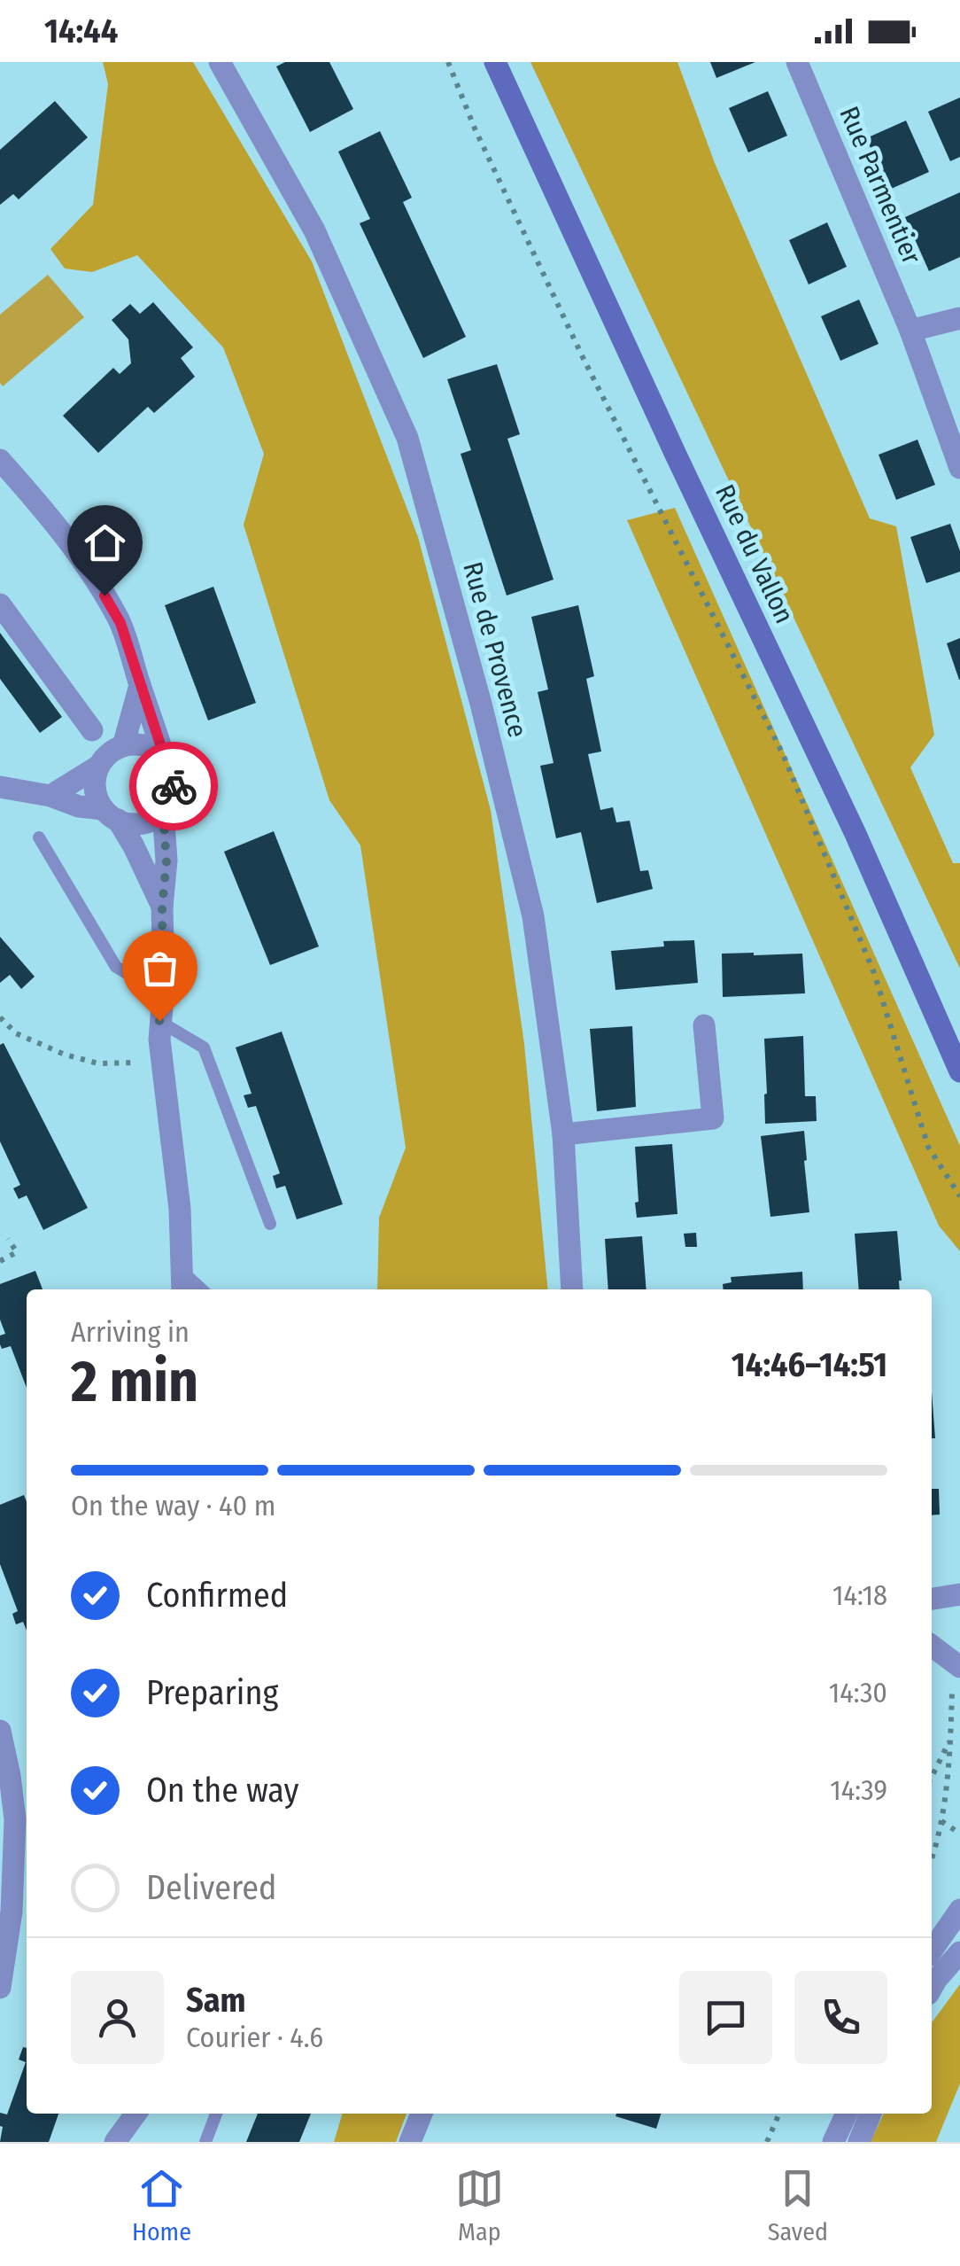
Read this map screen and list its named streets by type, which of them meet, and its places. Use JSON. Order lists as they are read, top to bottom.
{
  "streets": {
    "street": ["Rue Parmentier", "Rue du Vallon", "Rue de Provence"]
  },
  "page": {
    "status": "14:44",
    "heading": ["2 min", "Arriving in", "14:46–14:51"],
    "panel": ["Sam", "Courier · 4.6"],
    "bar": "On the way · 40 m",
    "list": [
      ["Confirmed", "14:18"],
      ["Preparing", "14:30"],
      ["On the way", "14:39"],
      "Delivered"
    ],
    "tabs": ["Home", "Map", "Saved"]
  }
}
